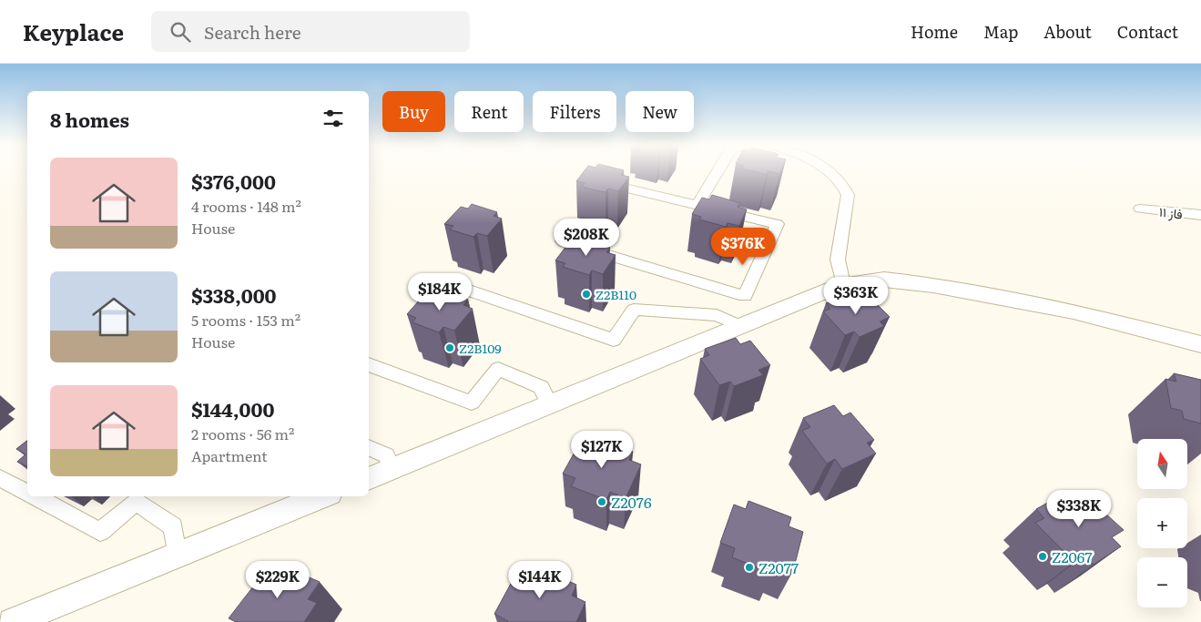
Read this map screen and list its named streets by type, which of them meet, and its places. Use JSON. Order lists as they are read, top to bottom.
{
  "streets": {
    "street": ["فاز ۱۱"]
  },
  "places": [
    "Z2B110",
    "Z2B109",
    "Z2076",
    "Z2067",
    "Z2077"
  ],
  "north": "top",
  "page": {
    "header": "Keyplace",
    "search": "Search here",
    "nav": [
      "Home",
      "Map",
      "About",
      "Contact"
    ],
    "chip": [
      "Buy",
      "Rent",
      "Filters",
      "New"
    ],
    "heading": "8 homes",
    "list": [
      {
        "name": "$376,000",
        "note": "4 rooms · 148 m² · House"
      },
      {
        "name": "$338,000",
        "note": "5 rooms · 153 m² · House"
      },
      {
        "name": "$144,000",
        "note": "2 rooms · 56 m² · Apartment"
      }
    ],
    "price": [
      "$208K",
      "$376K",
      "$184K",
      "$363K",
      "$127K",
      "$338K",
      "$229K",
      "$144K"
    ],
    "map_buttons": ["+", "−"]
  }
}
